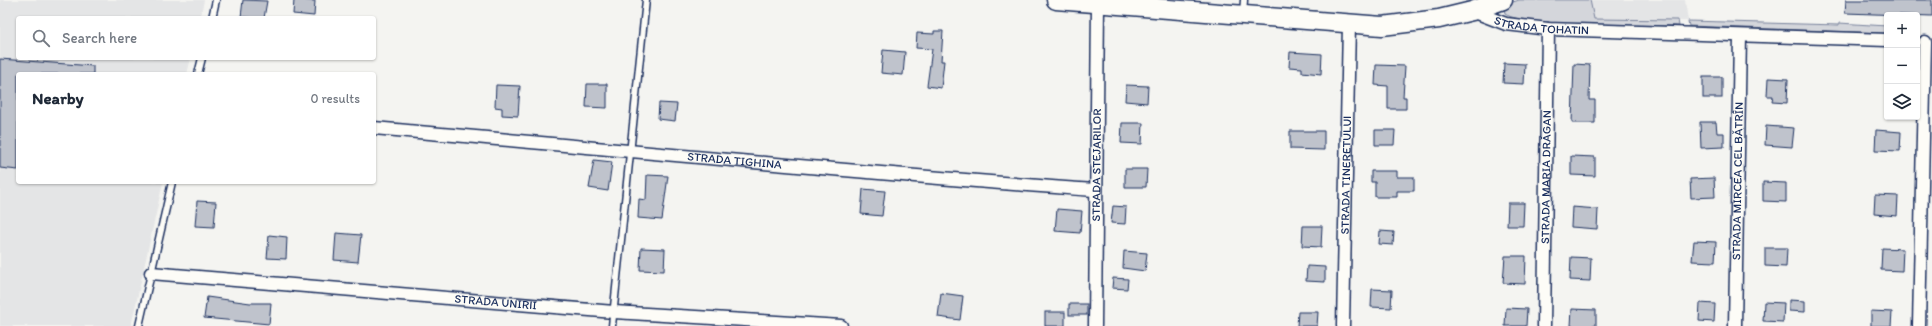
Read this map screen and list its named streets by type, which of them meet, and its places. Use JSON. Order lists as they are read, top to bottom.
{
  "streets": {
    "street": [
      "STRADA TOHATIN",
      "STRADA TIGHINA",
      "STRADA STEJARILOR",
      "STRADA TINERETULUI",
      "STRADA MARIA DRĂGAN",
      "STRADA MIRCEA CEL BĂTRÎN",
      "STRADA UNIRII"
    ]
  },
  "crossings": [
    ["STRADA TOHATIN", "STRADA MARIA DRĂGAN"],
    ["STRADA TOHATIN", "STRADA MIRCEA CEL BĂTRÎN"],
    ["STRADA TIGHINA", "STRADA STEJARILOR"]
  ],
  "page": {
    "map_buttons": ["+", "−"],
    "search": "Search here",
    "heading": ["Nearby", "0 results"]
  }
}
